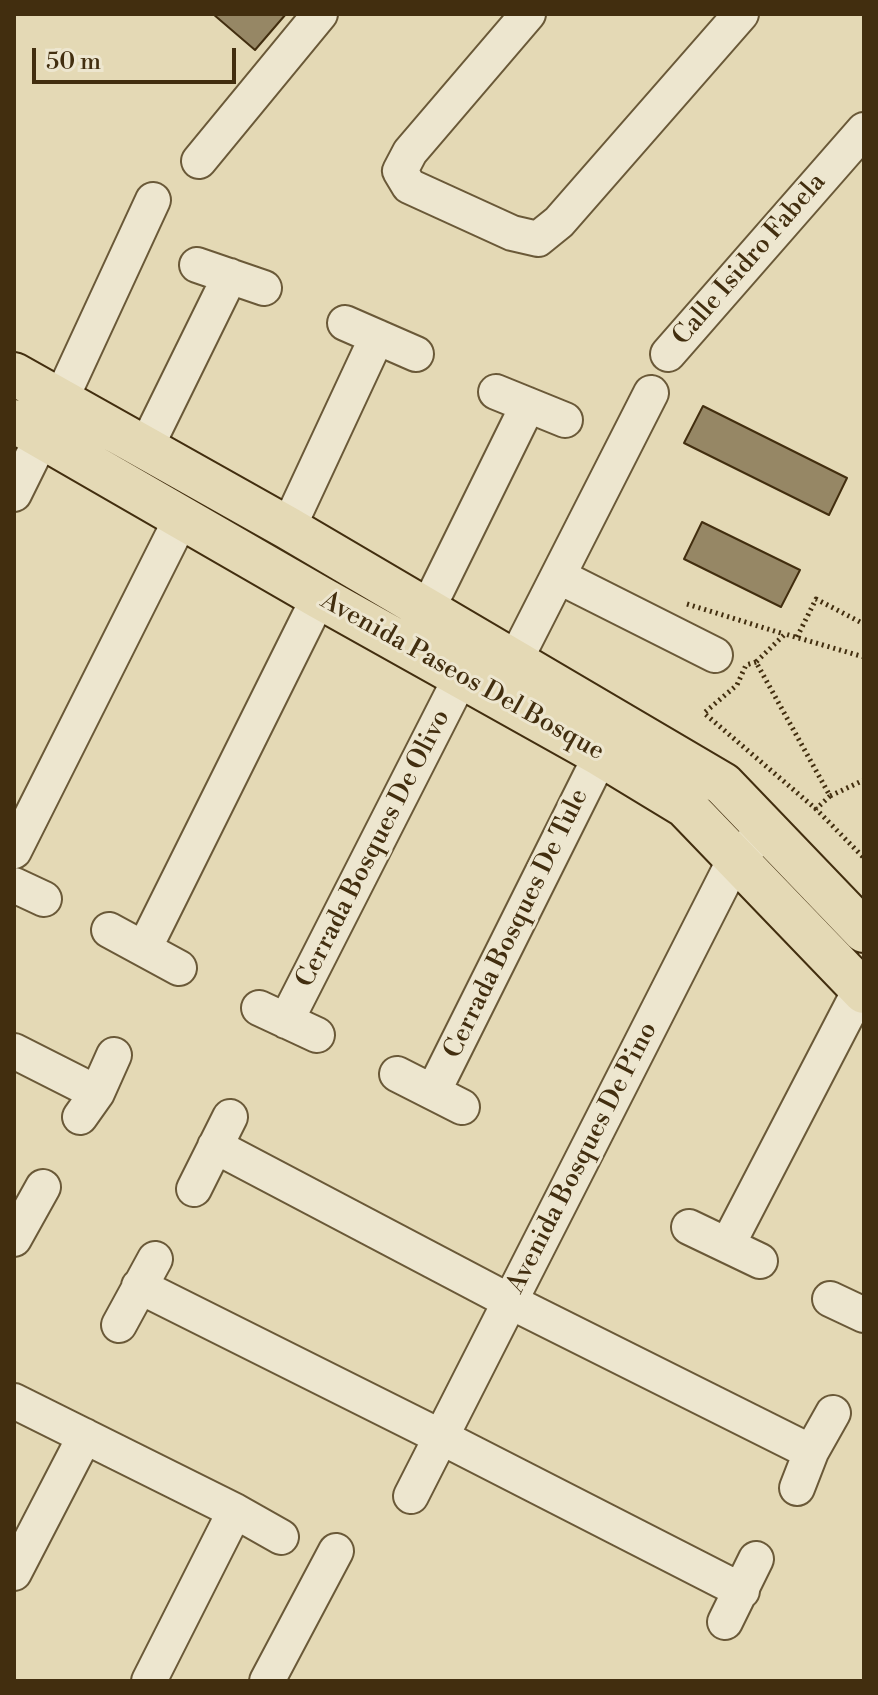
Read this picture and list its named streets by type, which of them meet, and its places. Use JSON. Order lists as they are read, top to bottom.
{
  "streets": {
    "main road": ["Avenida Paseos Del Bosque"],
    "street": [
      "Calle Isidro Fabela",
      "Cerrada Bosques De Olivo",
      "Cerrada Bosques De Tule",
      "Avenida Bosques De Pino"
    ]
  },
  "crossings": [
    ["Avenida Paseos Del Bosque", "Cerrada Bosques De Olivo"],
    ["Avenida Paseos Del Bosque", "Cerrada Bosques De Tule"],
    ["Avenida Paseos Del Bosque", "Avenida Bosques De Pino"]
  ],
  "scale_bar": "50 m"
}
